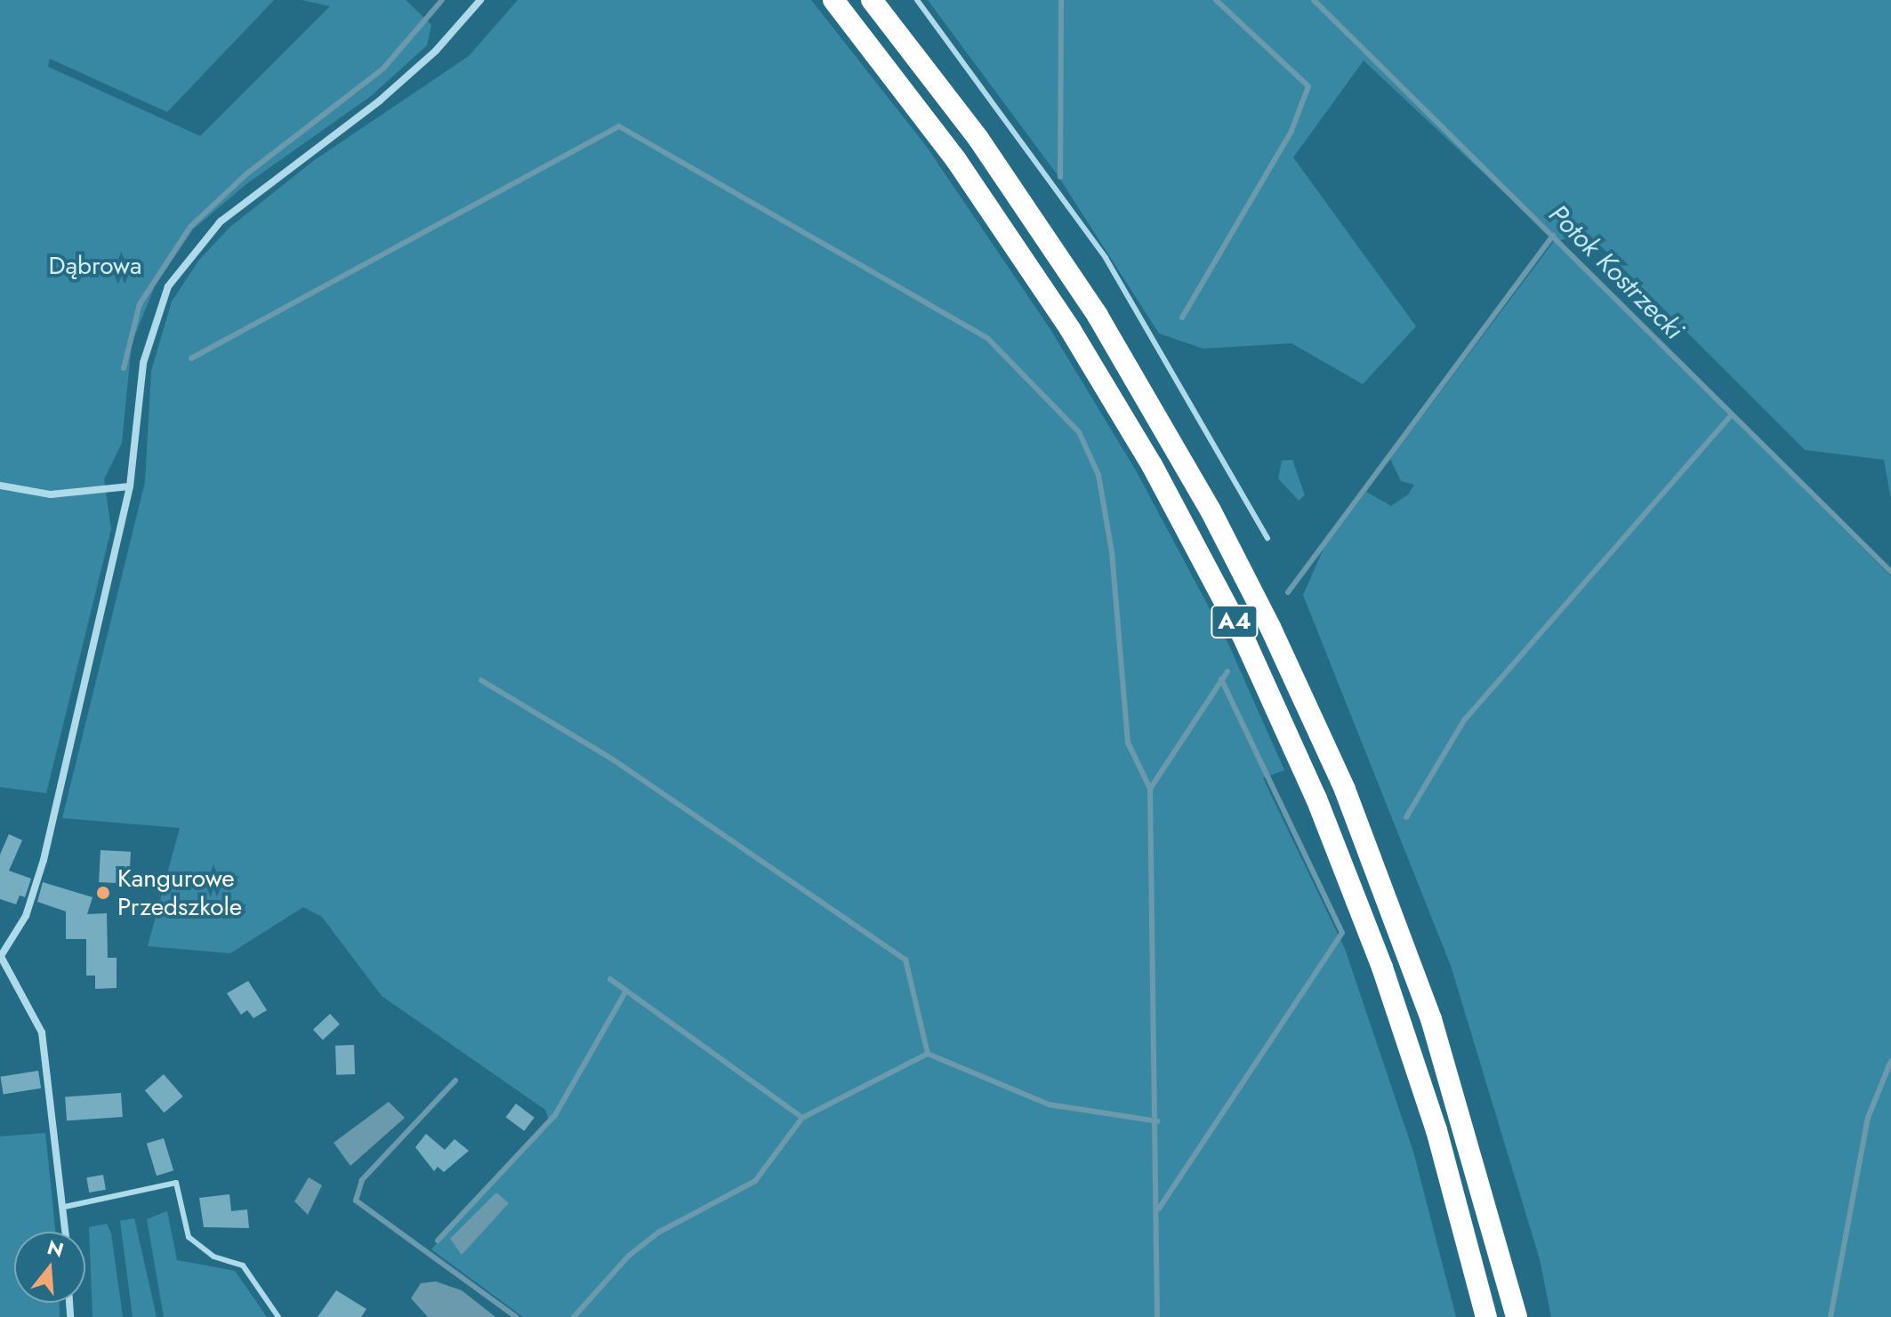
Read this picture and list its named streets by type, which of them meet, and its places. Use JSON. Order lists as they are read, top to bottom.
{
  "streets": {
    "highway": ["A4"]
  },
  "water": ["Potok Kostrzecki"],
  "parks": ["Dąbrowa"],
  "places": ["Kangurowe Przedszkole"],
  "north": "top"
}
